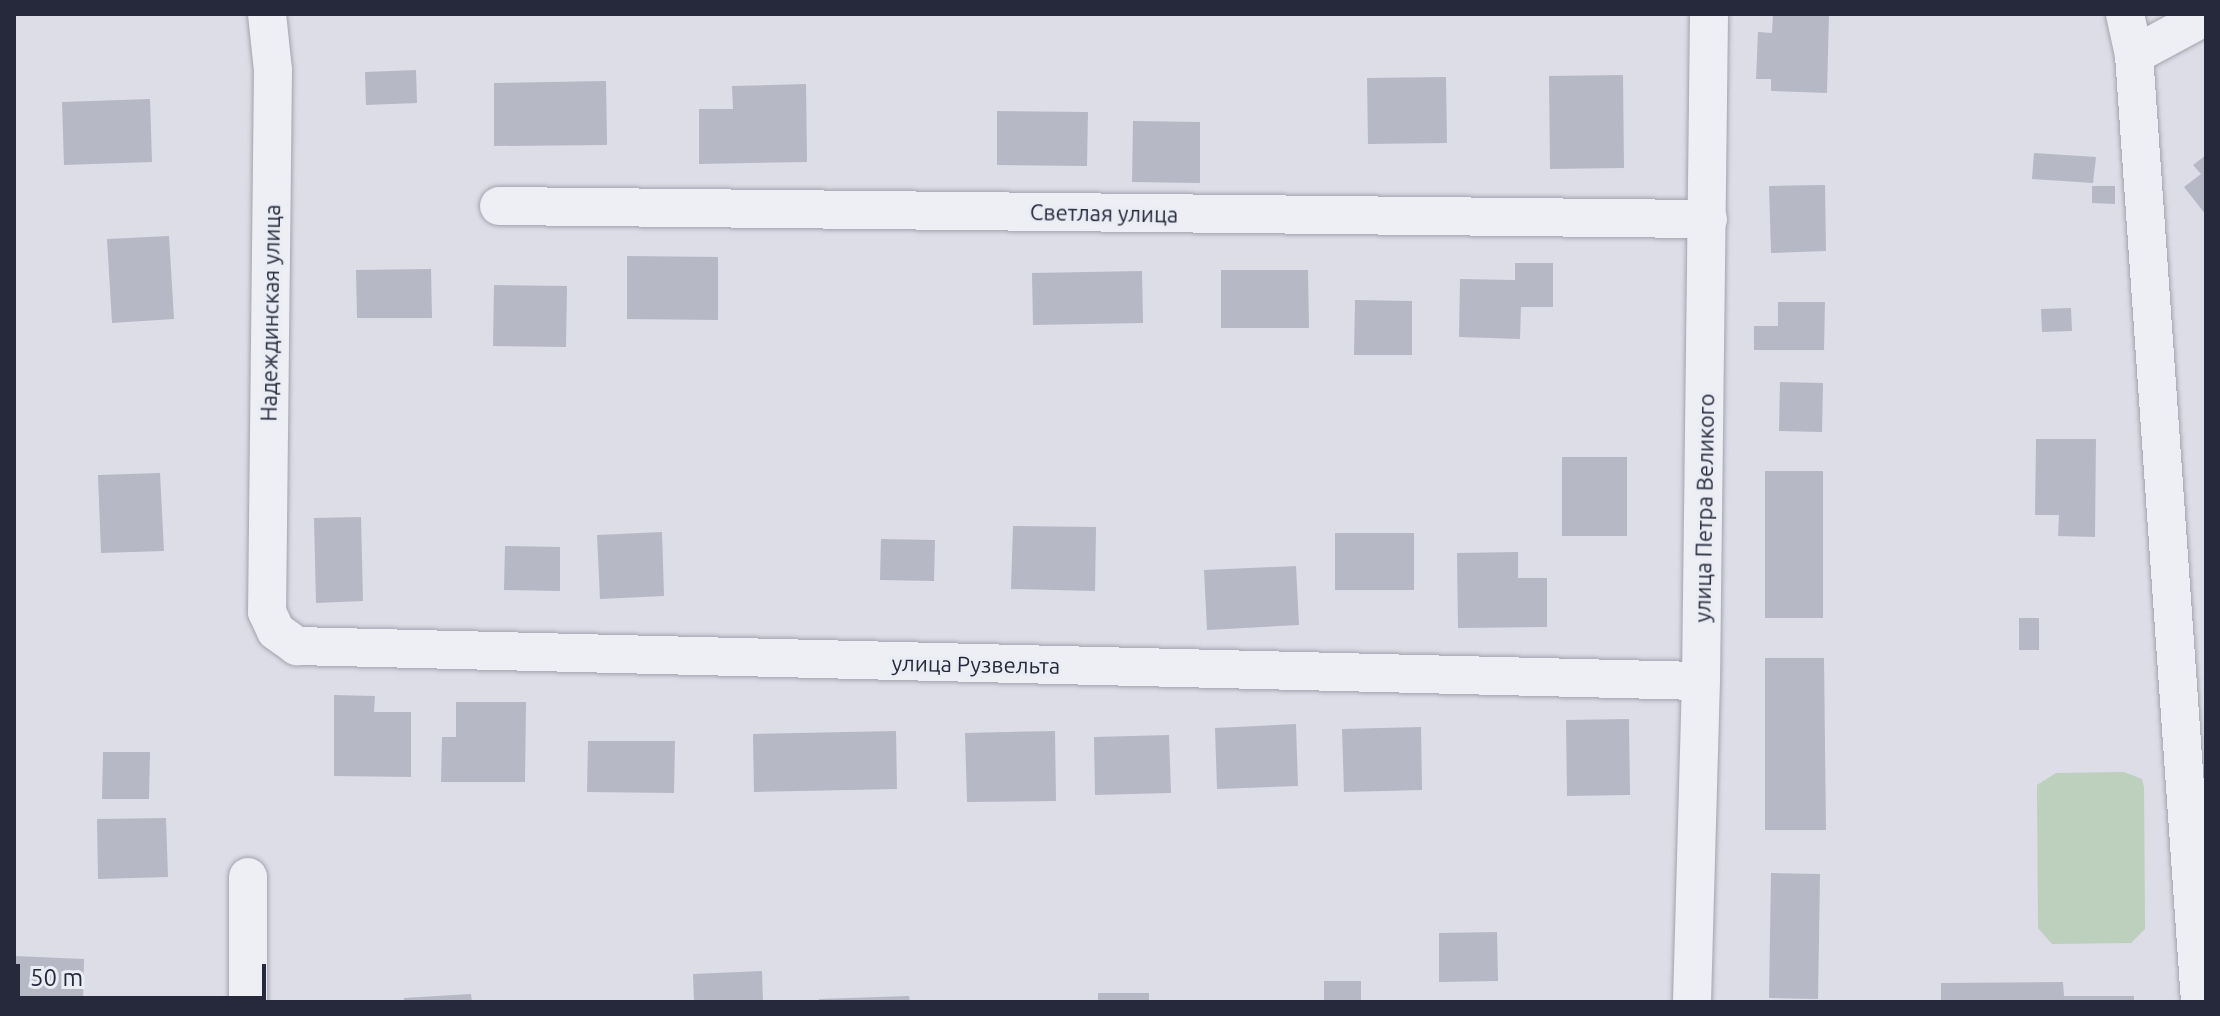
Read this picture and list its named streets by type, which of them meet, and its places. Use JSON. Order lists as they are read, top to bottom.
{
  "streets": {
    "street": [
      "Светлая улица",
      "Надеждинская улица",
      "улица Петра Великого",
      "улица Рузвельта"
    ]
  },
  "crossings": [
    ["Светлая улица", "улица Петра Великого"],
    ["Надеждинская улица", "улица Рузвельта"],
    ["улица Петра Великого", "улица Рузвельта"]
  ],
  "scale_bar": "50 m"
}
